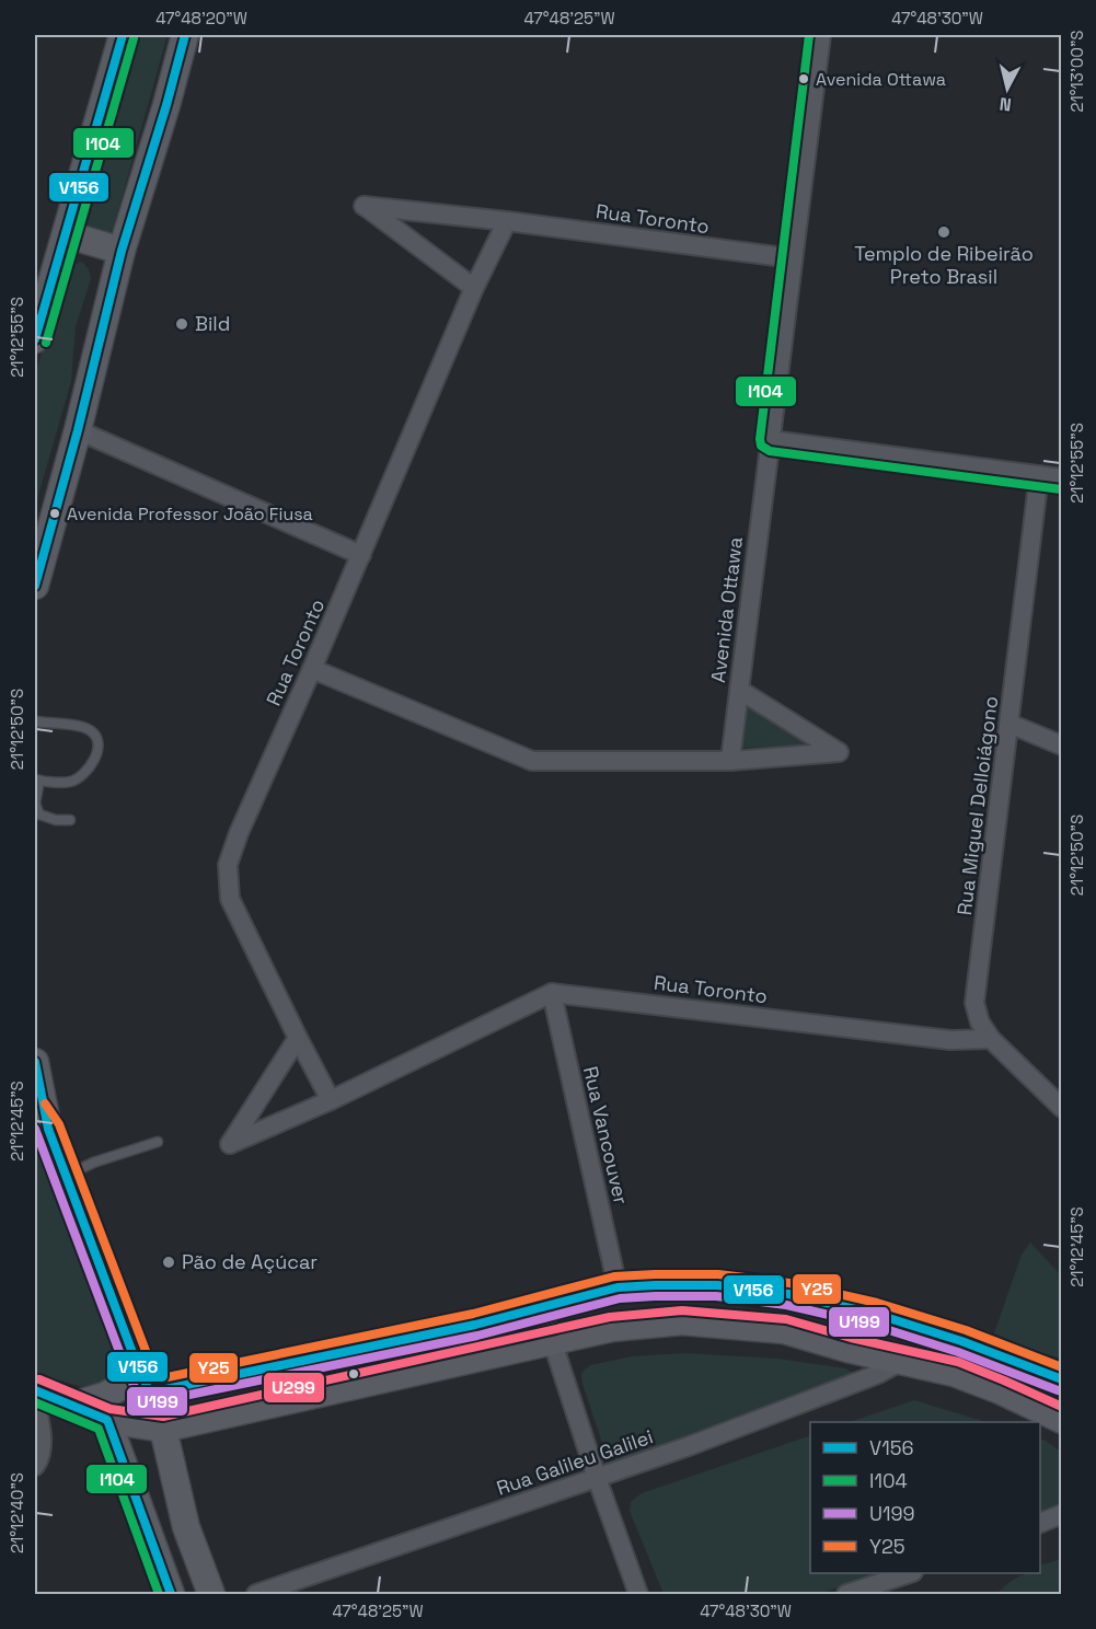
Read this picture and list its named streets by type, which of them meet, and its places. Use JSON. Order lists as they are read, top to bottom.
{
  "streets": {
    "street": [
      "Rua Toronto",
      "Avenida Ottawa",
      "Rua Miguel Delloiágono",
      "Rua Vancouver",
      "Rua Galileu Galilei"
    ]
  },
  "crossings": [
    ["Rua Toronto", "Avenida Ottawa"],
    ["Rua Toronto", "Rua Miguel Delloiágono"],
    ["Rua Toronto", "Rua Vancouver"]
  ],
  "places": [
    "Avenida Ottawa",
    "Templo de Ribeirão Preto Brasil",
    "Bild",
    "Avenida Professor João Fiusa",
    "Pão de Açúcar"
  ],
  "lines": [
    "transit line V156",
    "transit line I104",
    "transit line Y25",
    "transit line U199",
    "transit line U299"
  ],
  "legend": [
    "V156",
    "I104",
    "U199",
    "Y25"
  ],
  "north": "bottom",
  "coordinates": [
    "47°48'20\"W",
    "47°48'25\"W",
    "47°48'30\"W",
    "21°13'00\"S",
    "21°12'55\"S",
    "21°12'50\"S",
    "21°12'45\"S",
    "21°12'40\"S"
  ]
}
